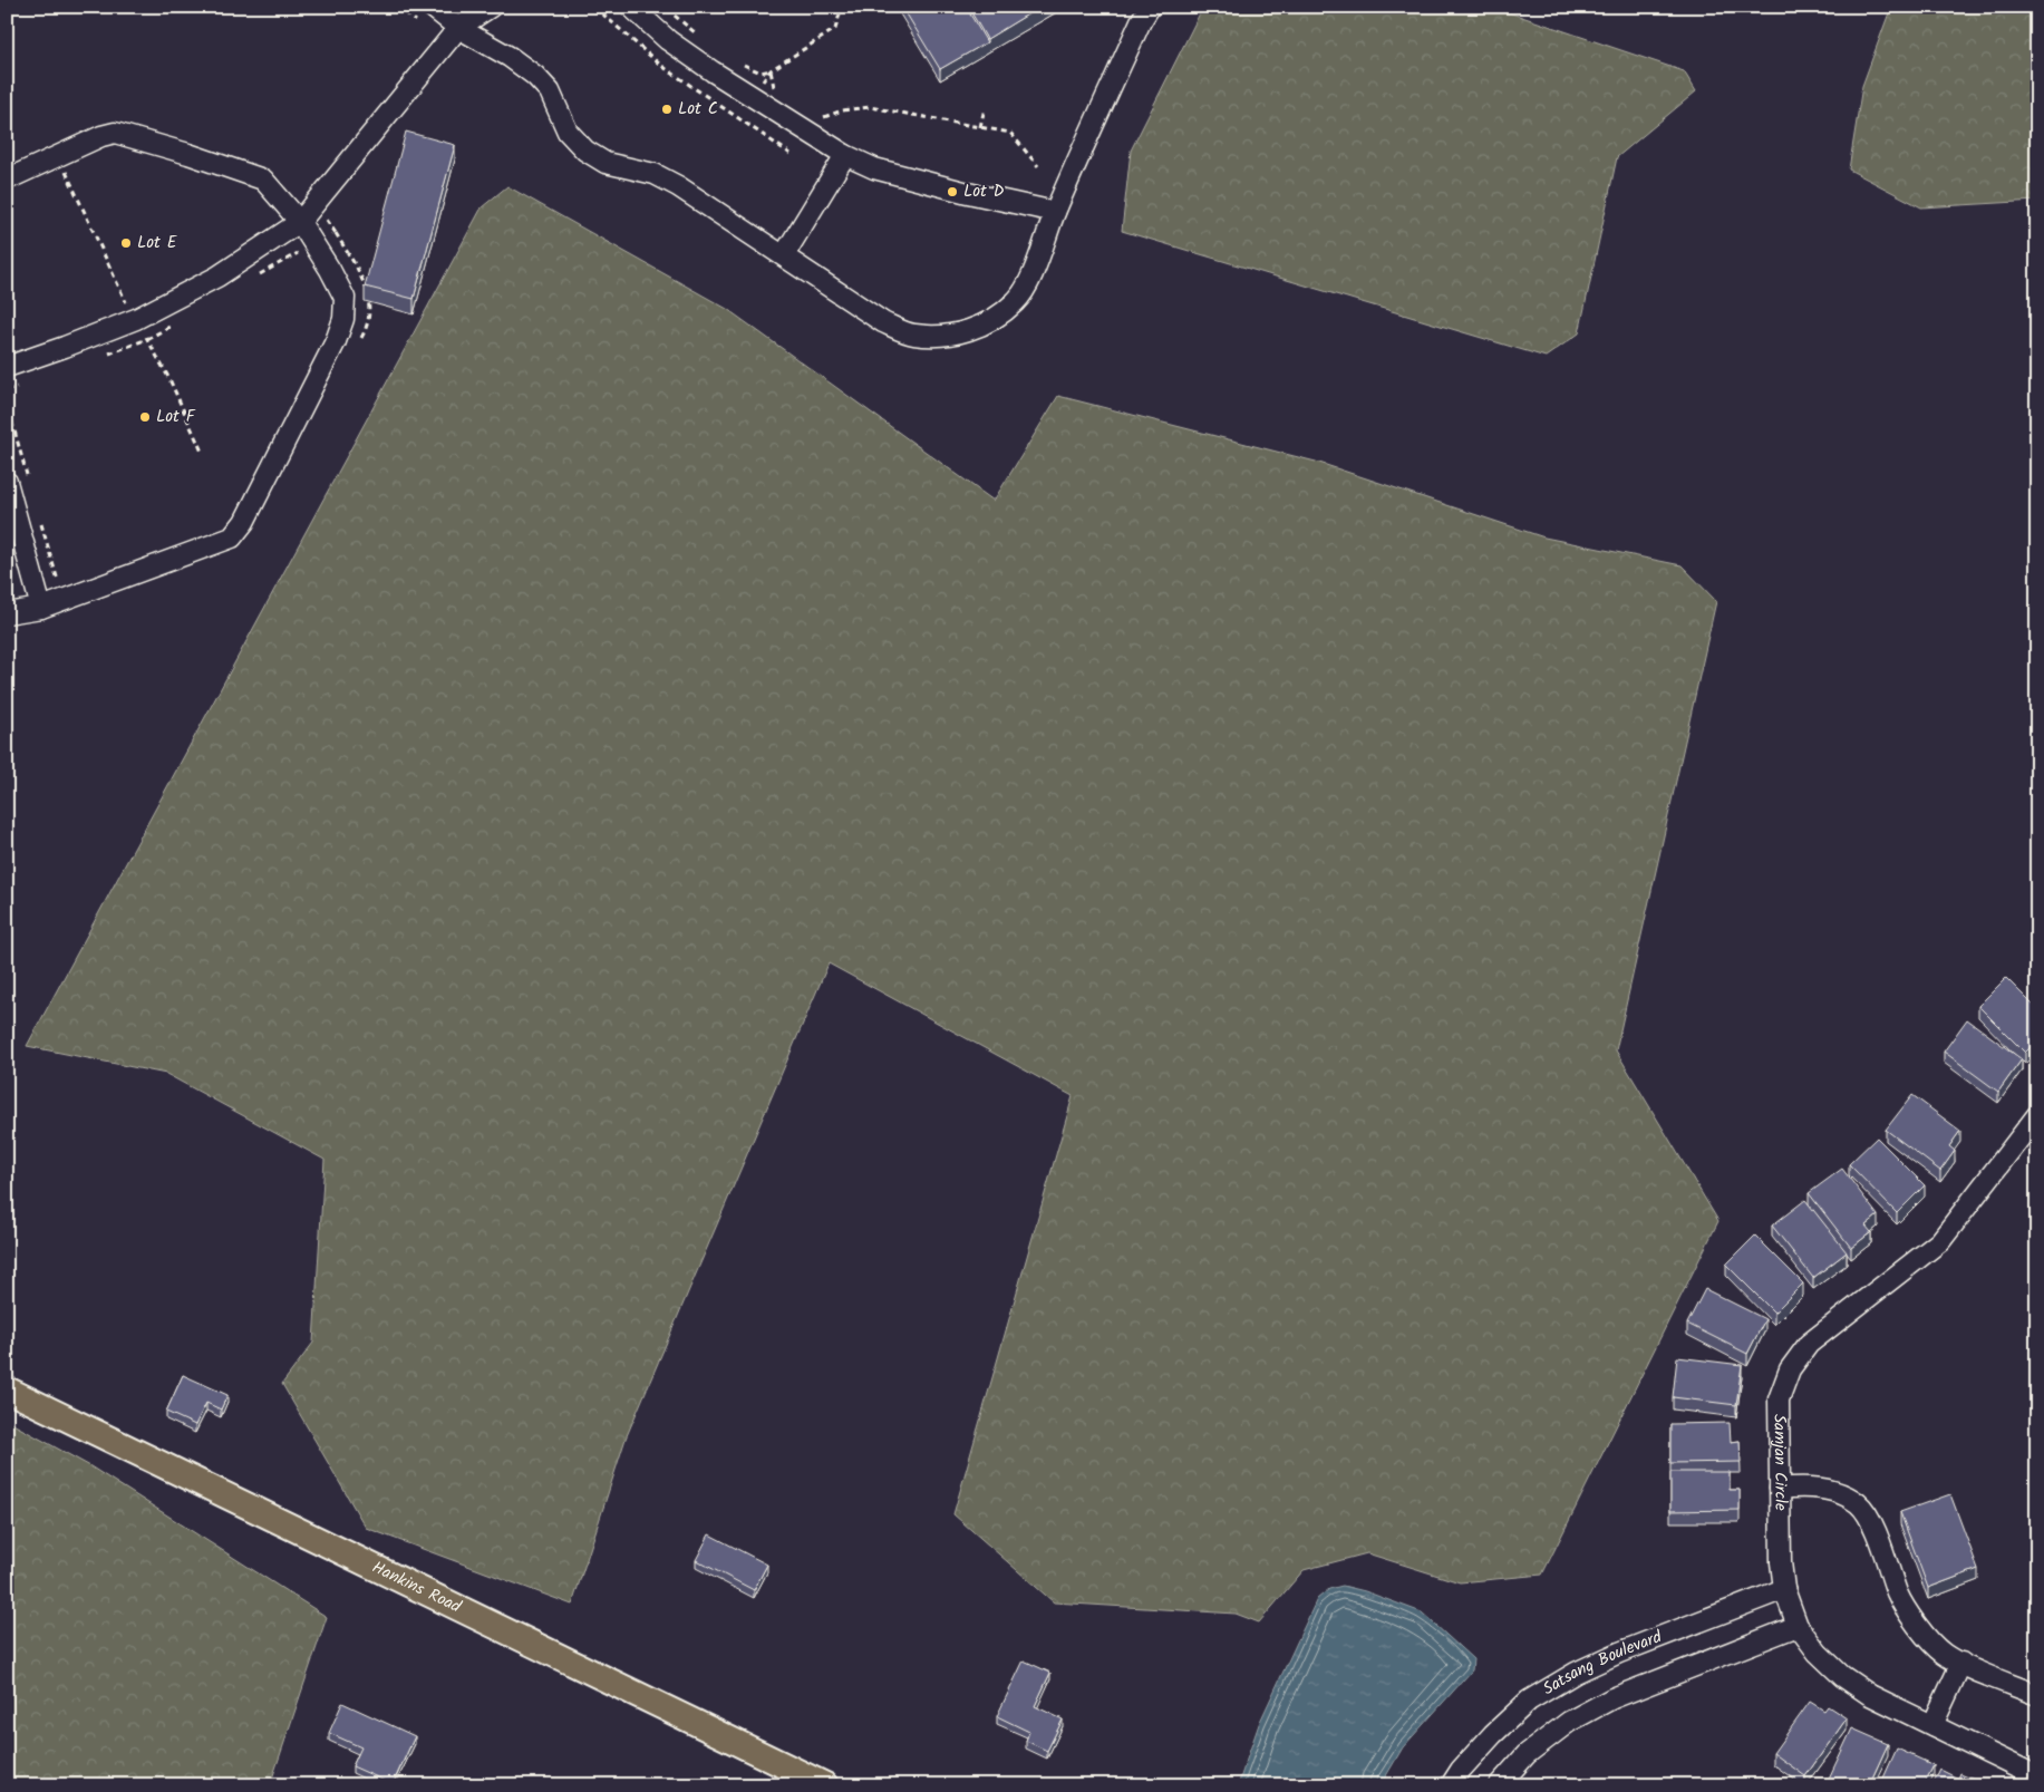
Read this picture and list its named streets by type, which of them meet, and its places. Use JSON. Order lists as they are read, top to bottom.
{
  "streets": {
    "main road": ["Hankins Road"],
    "street": ["Samjan Circle", "Satsang Boulevard"]
  },
  "crossings": [
    ["Samjan Circle", "Satsang Boulevard"]
  ],
  "places": [
    "Lot C",
    "Lot D",
    "Lot E",
    "Lot F"
  ]
}
